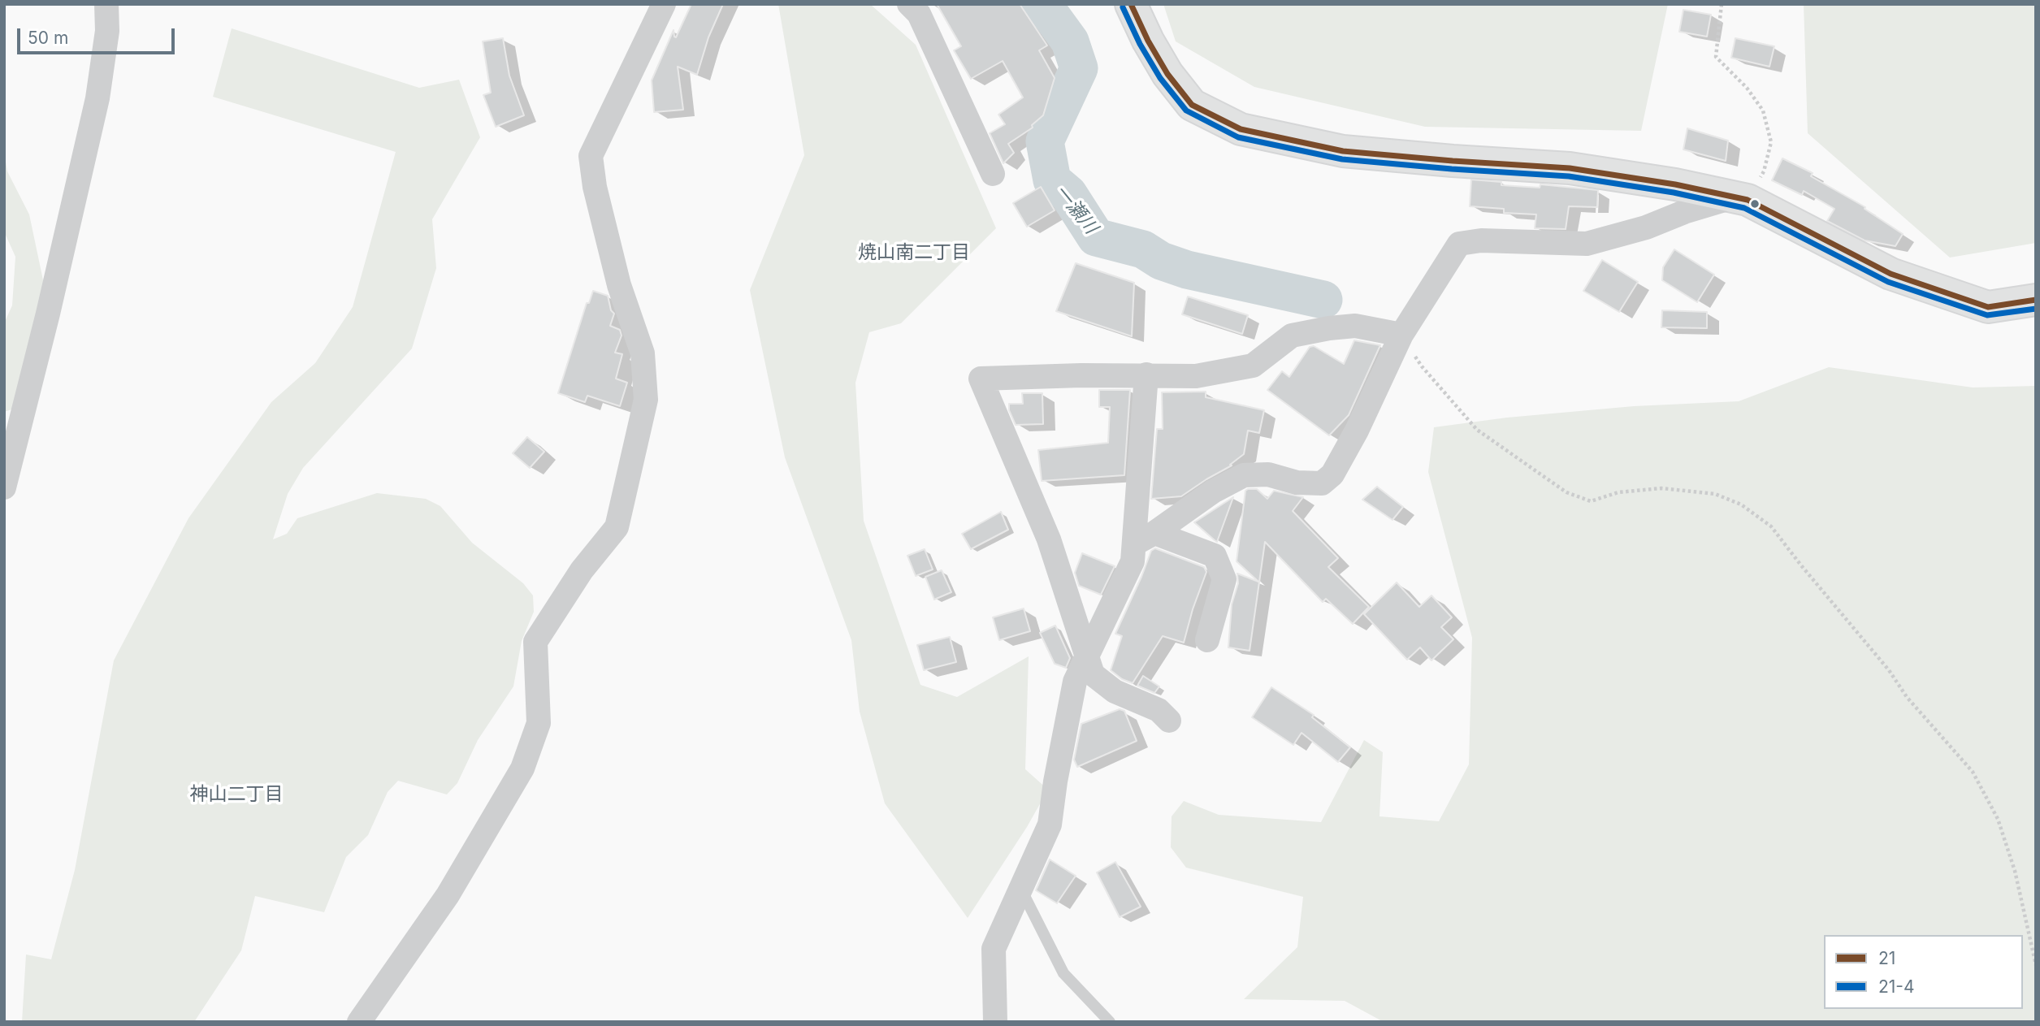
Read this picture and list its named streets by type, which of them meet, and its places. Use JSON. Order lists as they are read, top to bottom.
{
  "districts": ["焼山南二丁目", "神山二丁目"],
  "water": ["一瀬川"],
  "lines": ["transit line 21", "transit line 21-4"],
  "legend": ["21", "21-4"],
  "scale_bar": "50 m"
}
